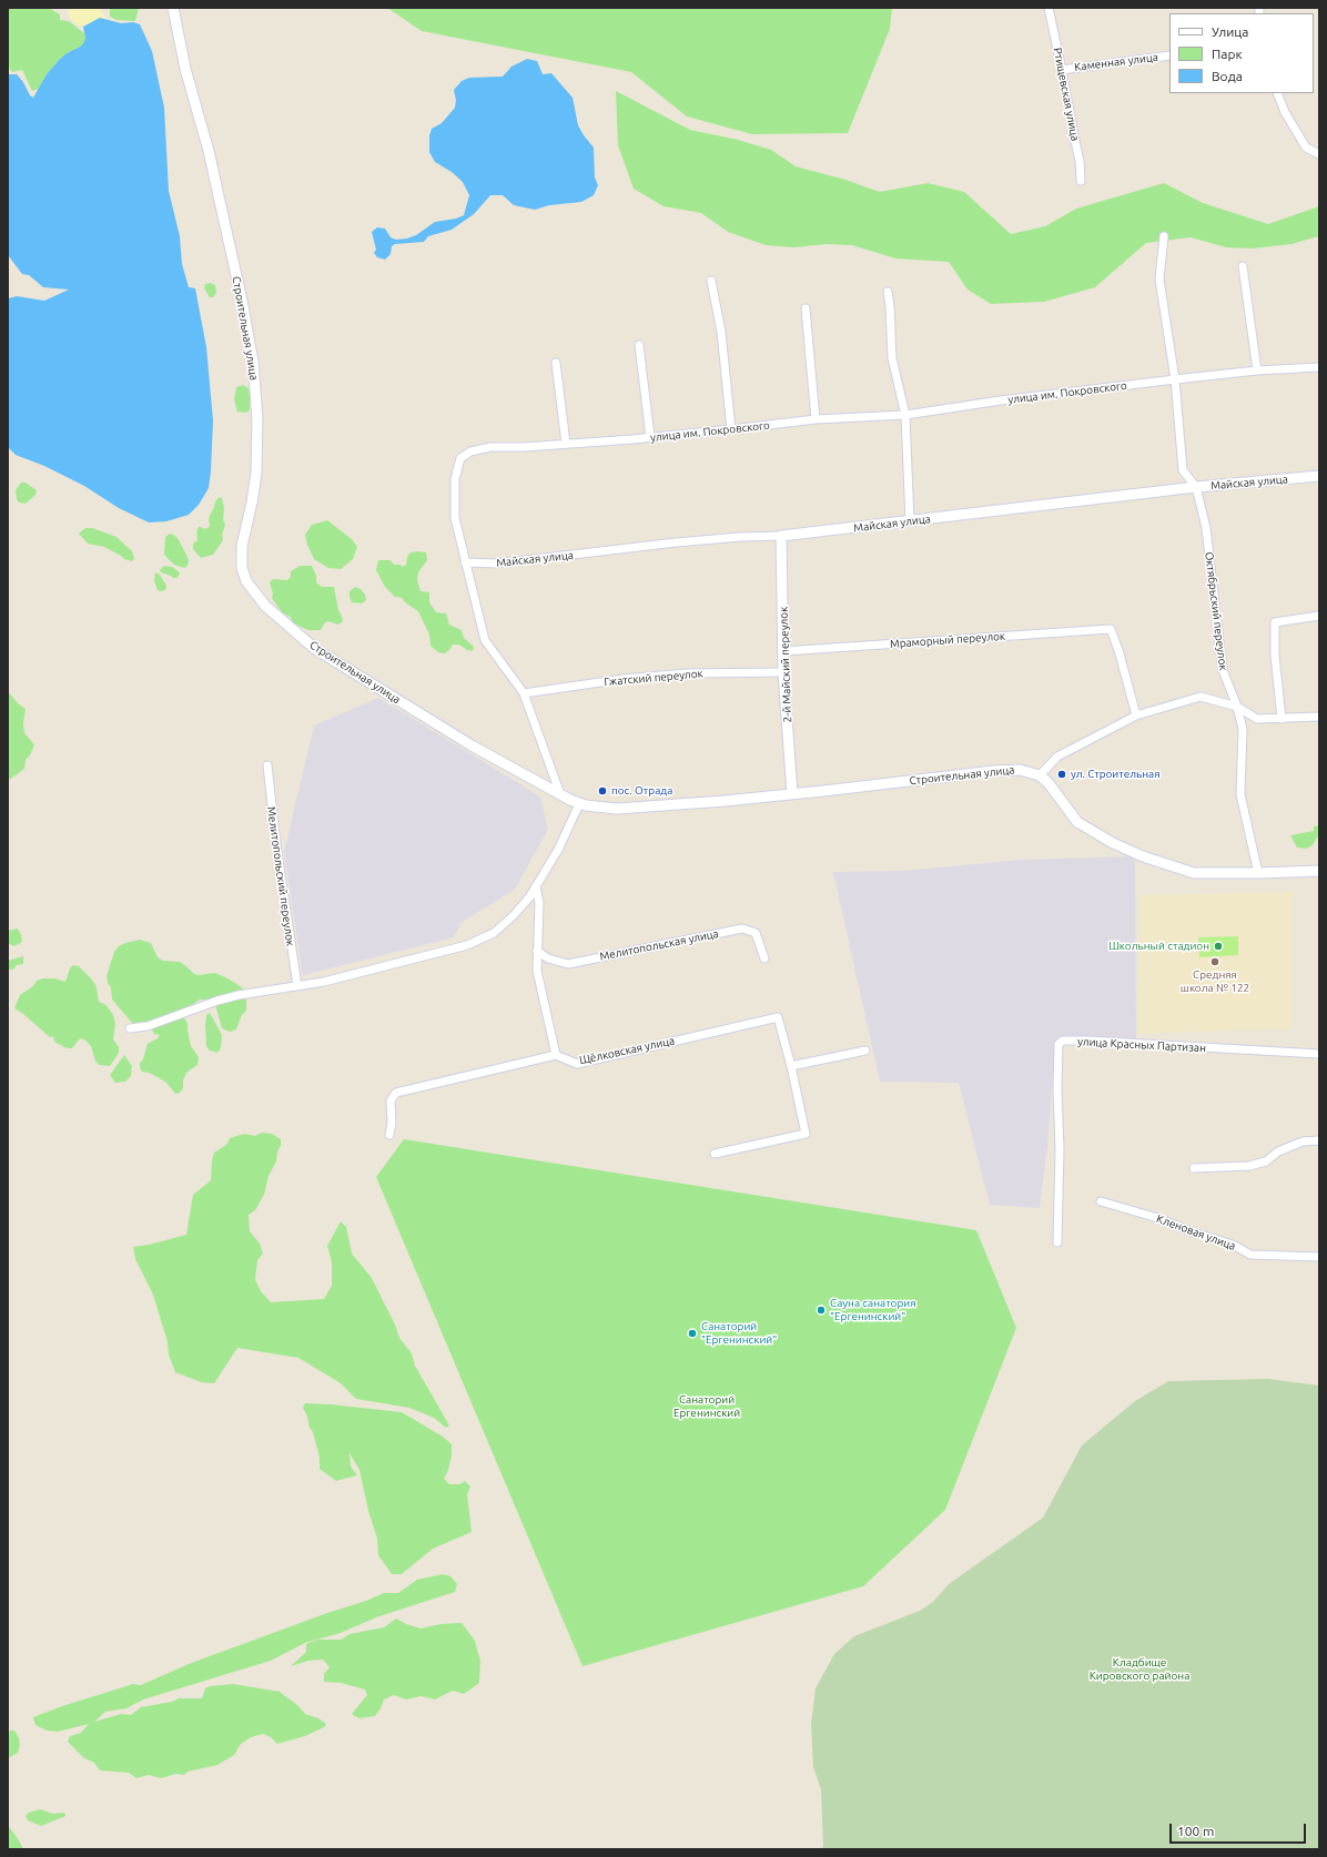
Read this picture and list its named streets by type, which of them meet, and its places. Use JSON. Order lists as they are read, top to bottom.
{
  "streets": {
    "street": [
      "Каменная улица",
      "Ртищевская улица",
      "Строительная улица",
      "улица им. Покровского",
      "Майская улица",
      "Октябрьский переулок",
      "Мраморный переулок",
      "2-й Майский переулок",
      "Гжатский переулок",
      "Мелитопольский переулок",
      "Мелитопольская улица",
      "улица Красных Партизан",
      "Щёлковская улица",
      "Кленовая улица"
    ]
  },
  "crossings": [
    ["Каменная улица", "Ртищевская улица"],
    ["Строительная улица", "улица им. Покровского"],
    ["Строительная улица", "2-й Майский переулок"],
    ["улица им. Покровского", "Майская улица"],
    ["улица им. Покровского", "Октябрьский переулок"],
    ["улица им. Покровского", "Гжатский переулок"],
    ["Майская улица", "Октябрьский переулок"],
    ["Майская улица", "2-й Майский переулок"],
    ["Мраморный переулок", "2-й Майский переулок"],
    ["2-й Майский переулок", "Гжатский переулок"]
  ],
  "parks": ["Санаторий Ергенинский", "Кладбище Кировского района"],
  "places": [
    "ул. Строительная",
    "пос. Отрада",
    "Школьный стадион",
    "Средняя школа № 122",
    "Сауна санатория \"Ергенинский\"",
    "Санаторий \"Ергенинский\""
  ],
  "legend": ["Улица", "Парк", "Вода"],
  "scale_bar": "100 m"
}
